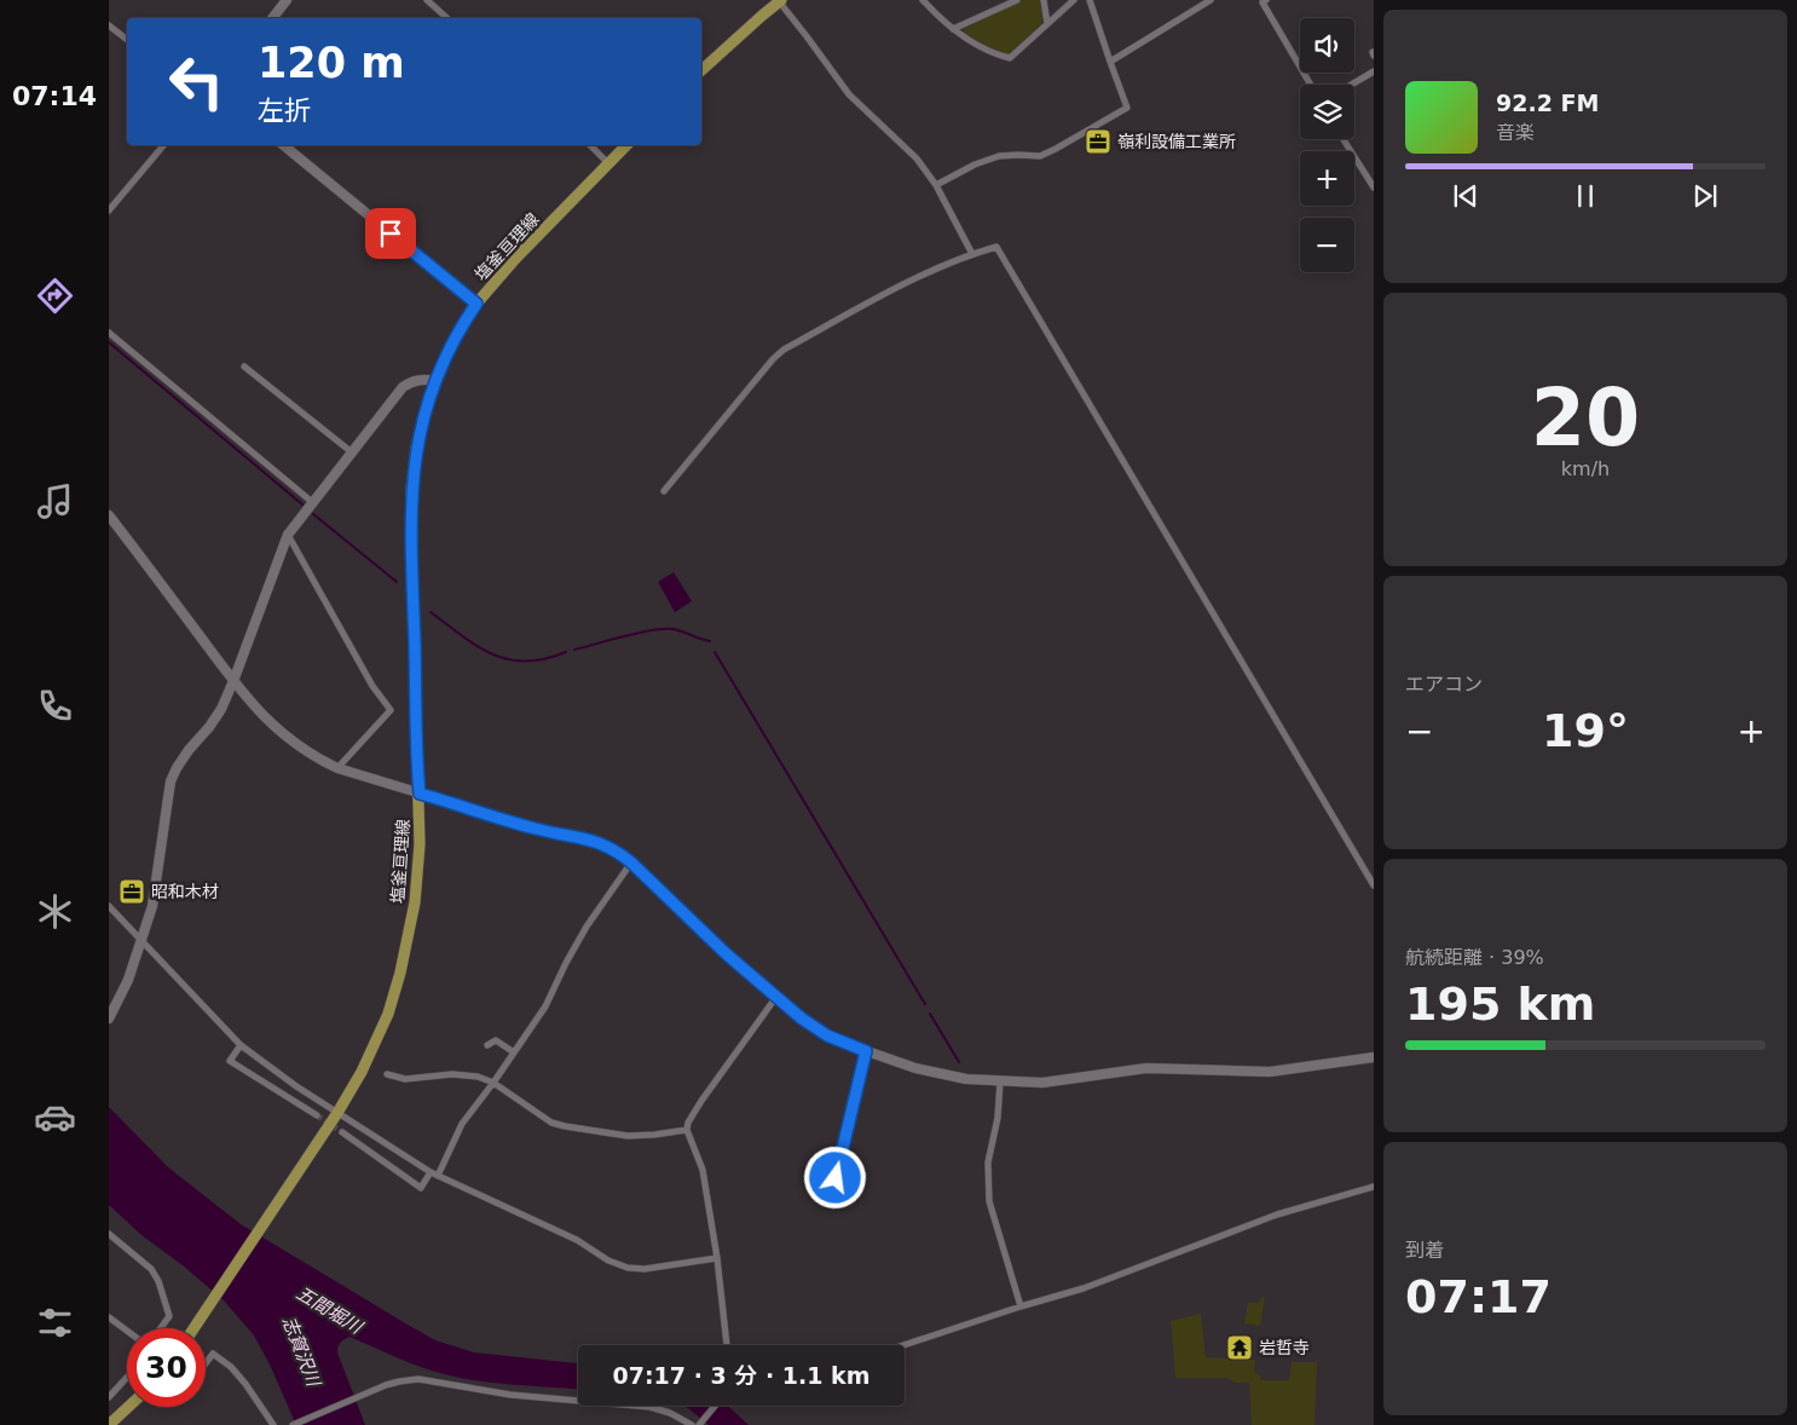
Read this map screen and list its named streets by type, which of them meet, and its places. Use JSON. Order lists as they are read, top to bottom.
{
  "streets": {
    "main road": ["塩釜亘理線"]
  },
  "water": ["五間堀川", "志賀沢川"],
  "places": {
    "office": ["嶺利設備工業所", "昭和木材"],
    "temple": ["岩哲寺"]
  },
  "page": {
    "tabs": "07:14",
    "map_buttons": ["+", "−"],
    "turn": ["120 m", "左折"],
    "song": ["92.2 FM", "音楽"],
    "tile": [
      ["20", "km/h"],
      "エアコン",
      ["航続距離 · 39%", "195 km"],
      ["到着", "07:17"]
    ],
    "heat": ["−", "19°", "+"],
    "limit": "30",
    "trip": "07:17 · 3 分 · 1.1 km"
  }
}
